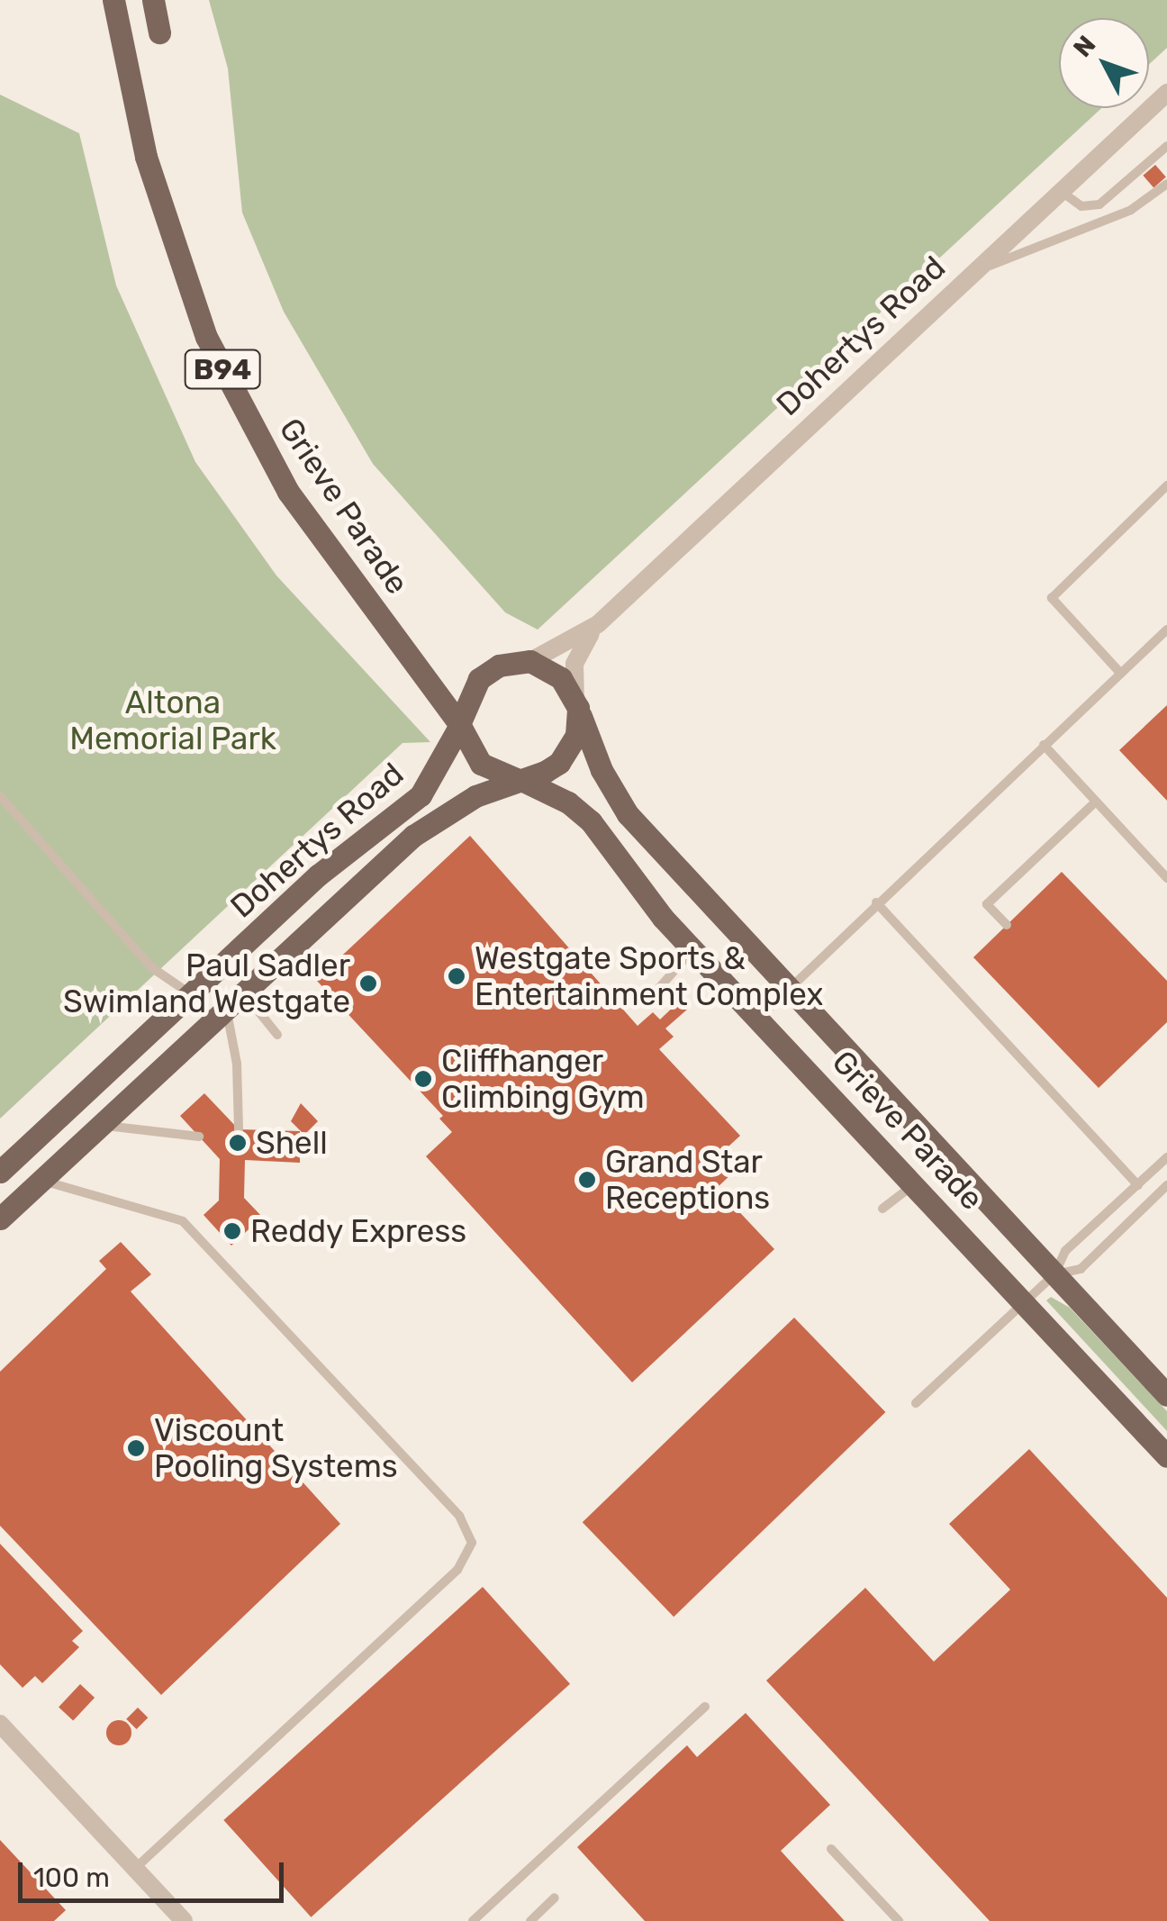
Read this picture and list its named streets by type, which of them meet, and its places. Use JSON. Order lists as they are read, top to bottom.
{
  "streets": {
    "main road": ["Dohertys Road", "B94", "Grieve Parade"]
  },
  "crossings": [
    ["Dohertys Road", "Grieve Parade"]
  ],
  "parks": ["Altona Memorial Park"],
  "places": [
    "Westgate Sports & Entertainment Complex",
    "Paul Sadler Swimland Westgate",
    "Cliffhanger Climbing Gym",
    "Shell",
    "Grand Star Receptions",
    "Reddy Express",
    "Viscount Pooling Systems"
  ],
  "scale_bar": "100 m",
  "north": "top left"
}
